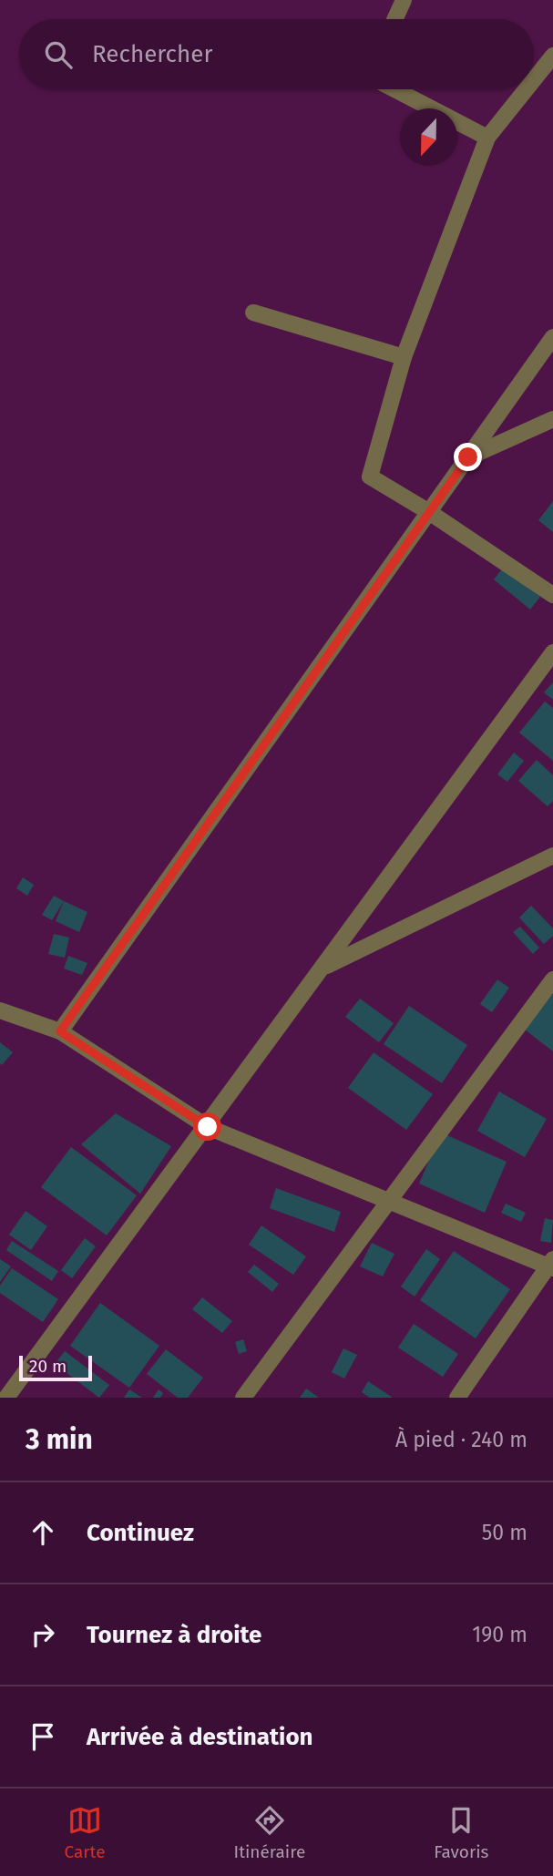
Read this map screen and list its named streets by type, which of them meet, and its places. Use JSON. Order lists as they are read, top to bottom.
{
  "scale_bar": "20 m",
  "north": "bottom",
  "page": {
    "search": "Rechercher",
    "scale": "20 m",
    "heading": ["3 min", "À pied · 240 m"],
    "list": [
      ["Continuez", "50 m"],
      ["Tournez à droite", "190 m"],
      "Arrivée à destination"
    ],
    "nav": ["Carte", "Itinéraire", "Favoris"]
  }
}
